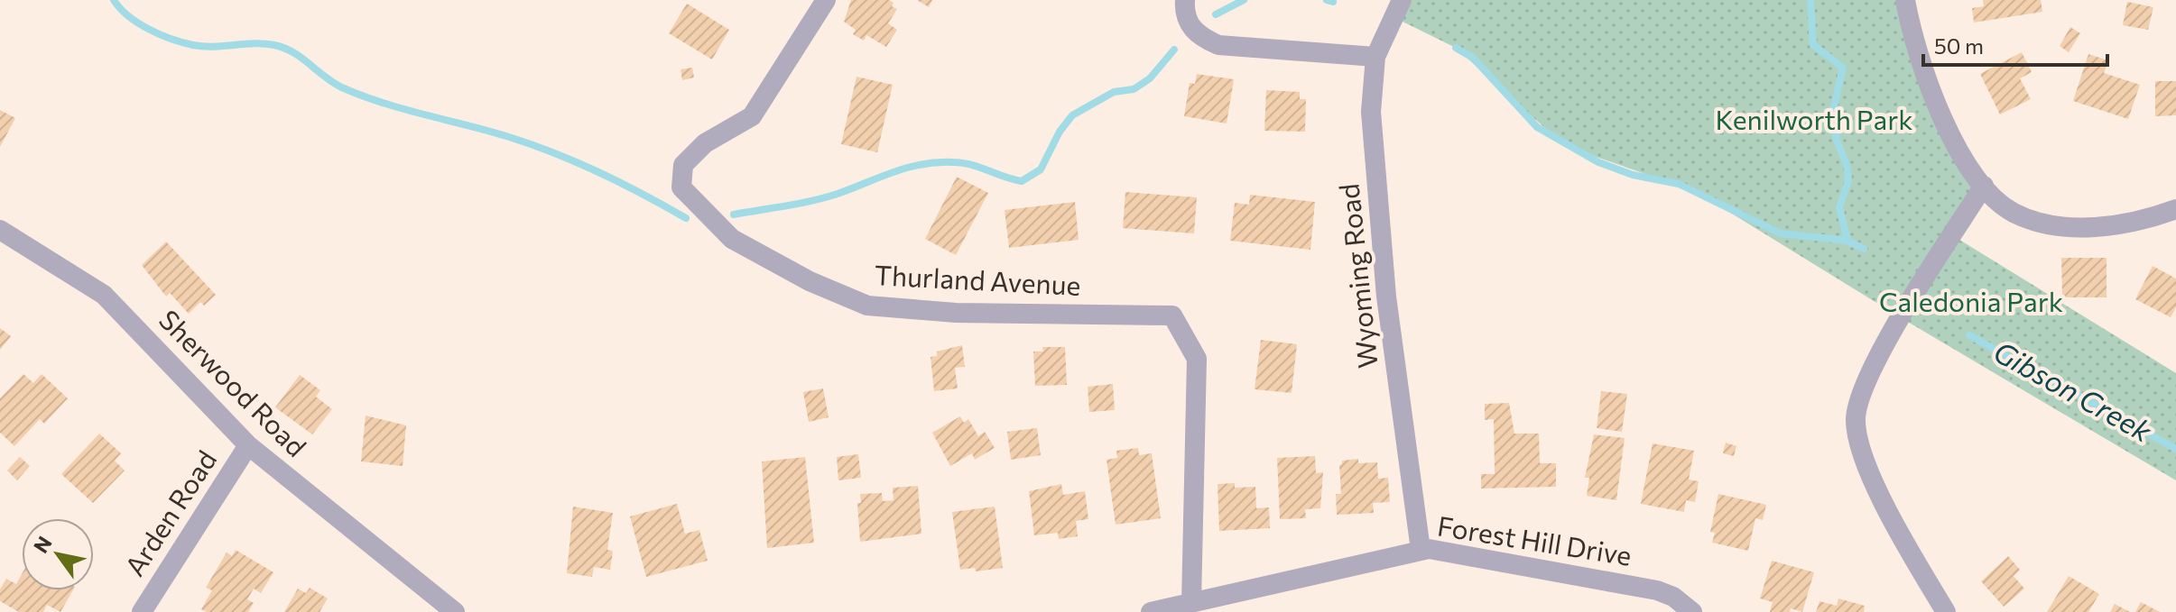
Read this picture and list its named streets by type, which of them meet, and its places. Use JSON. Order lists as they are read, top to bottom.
{
  "streets": {
    "street": [
      "Wyoming Road",
      "Thurland Avenue",
      "Sherwood Road",
      "Arden Road",
      "Forest Hill Drive"
    ]
  },
  "crossings": [
    ["Wyoming Road", "Forest Hill Drive"],
    ["Thurland Avenue", "Forest Hill Drive"],
    ["Sherwood Road", "Arden Road"]
  ],
  "water": ["Gibson Creek"],
  "parks": ["Kenilworth Park", "Caledonia Park"],
  "scale_bar": "50 m",
  "north": "top left"
}
